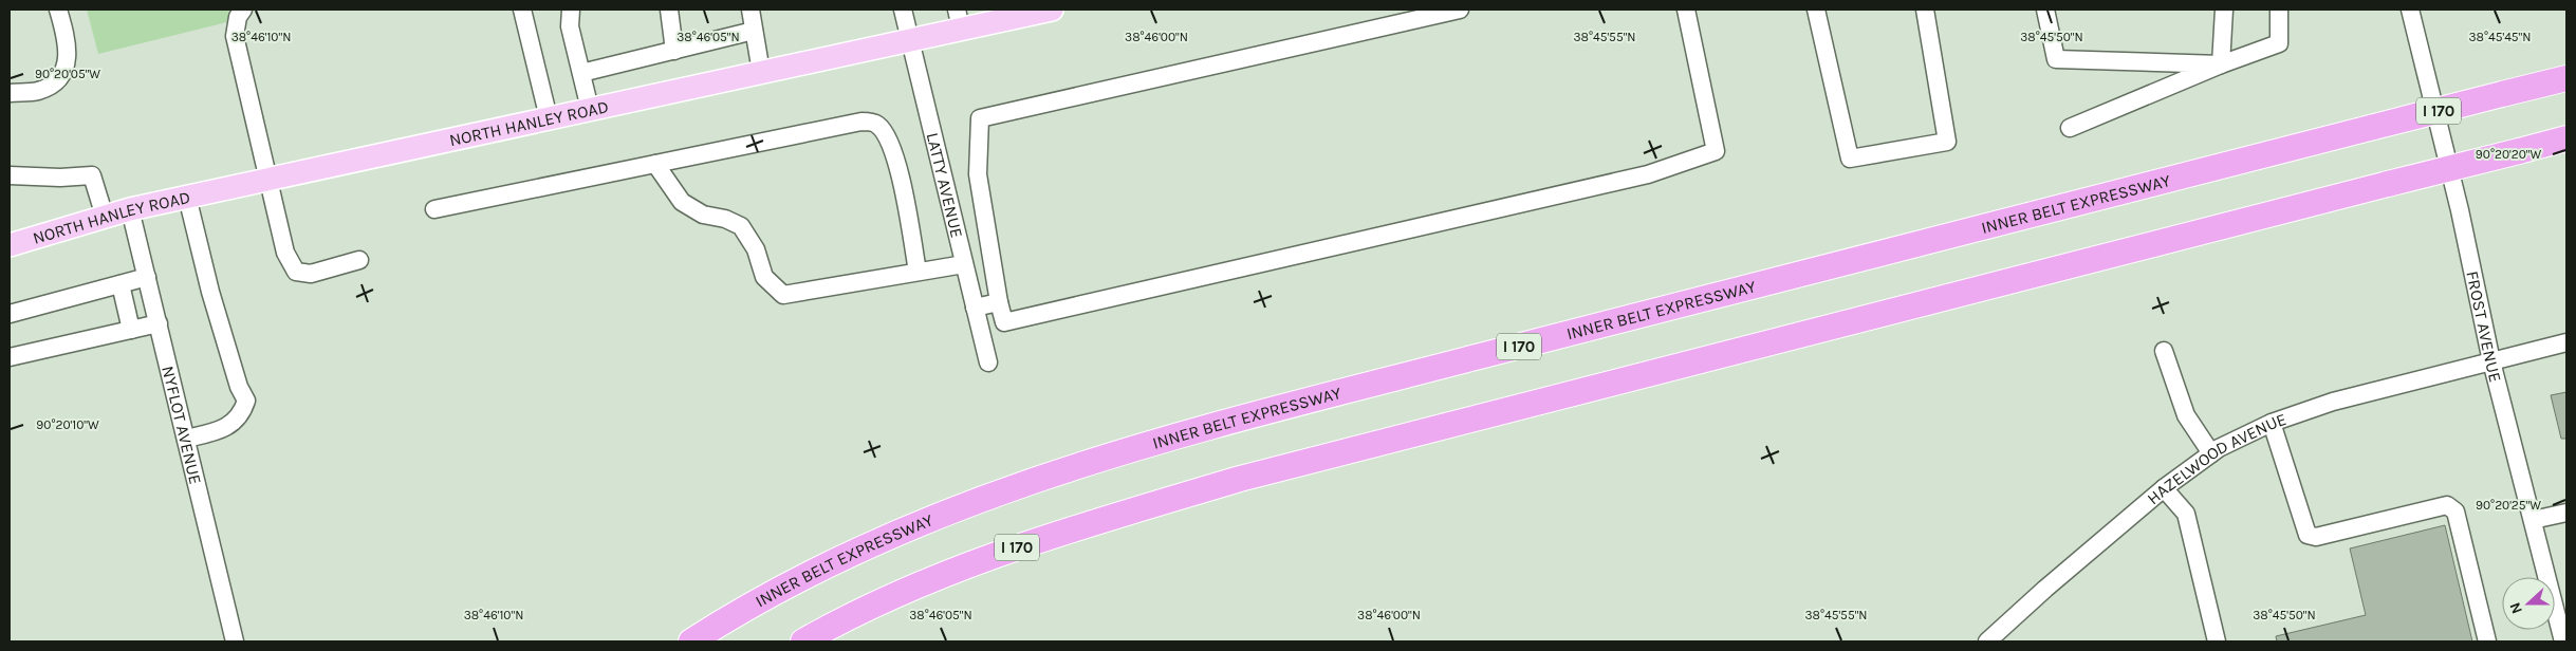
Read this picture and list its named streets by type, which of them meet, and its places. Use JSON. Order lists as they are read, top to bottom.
{
  "streets": {
    "highway": ["I 170", "INNER BELT EXPRESSWAY"],
    "main road": ["NORTH HANLEY ROAD"],
    "street": [
      "LATTY AVENUE",
      "FROST AVENUE",
      "NYFLOT AVENUE",
      "HAZELWOOD AVENUE"
    ]
  },
  "crossings": [
    ["NORTH HANLEY ROAD", "LATTY AVENUE"],
    ["NORTH HANLEY ROAD", "NYFLOT AVENUE"],
    ["FROST AVENUE", "HAZELWOOD AVENUE"]
  ],
  "north": "left",
  "coordinates": [
    "38°45'45\"N",
    "38°46'10\"N",
    "38°46'05\"N",
    "38°46'00\"N",
    "38°45'55\"N",
    "38°45'50\"N",
    "90°20'05\"W",
    "90°20'20\"W",
    "90°20'10\"W",
    "90°20'25\"W"
  ]
}
